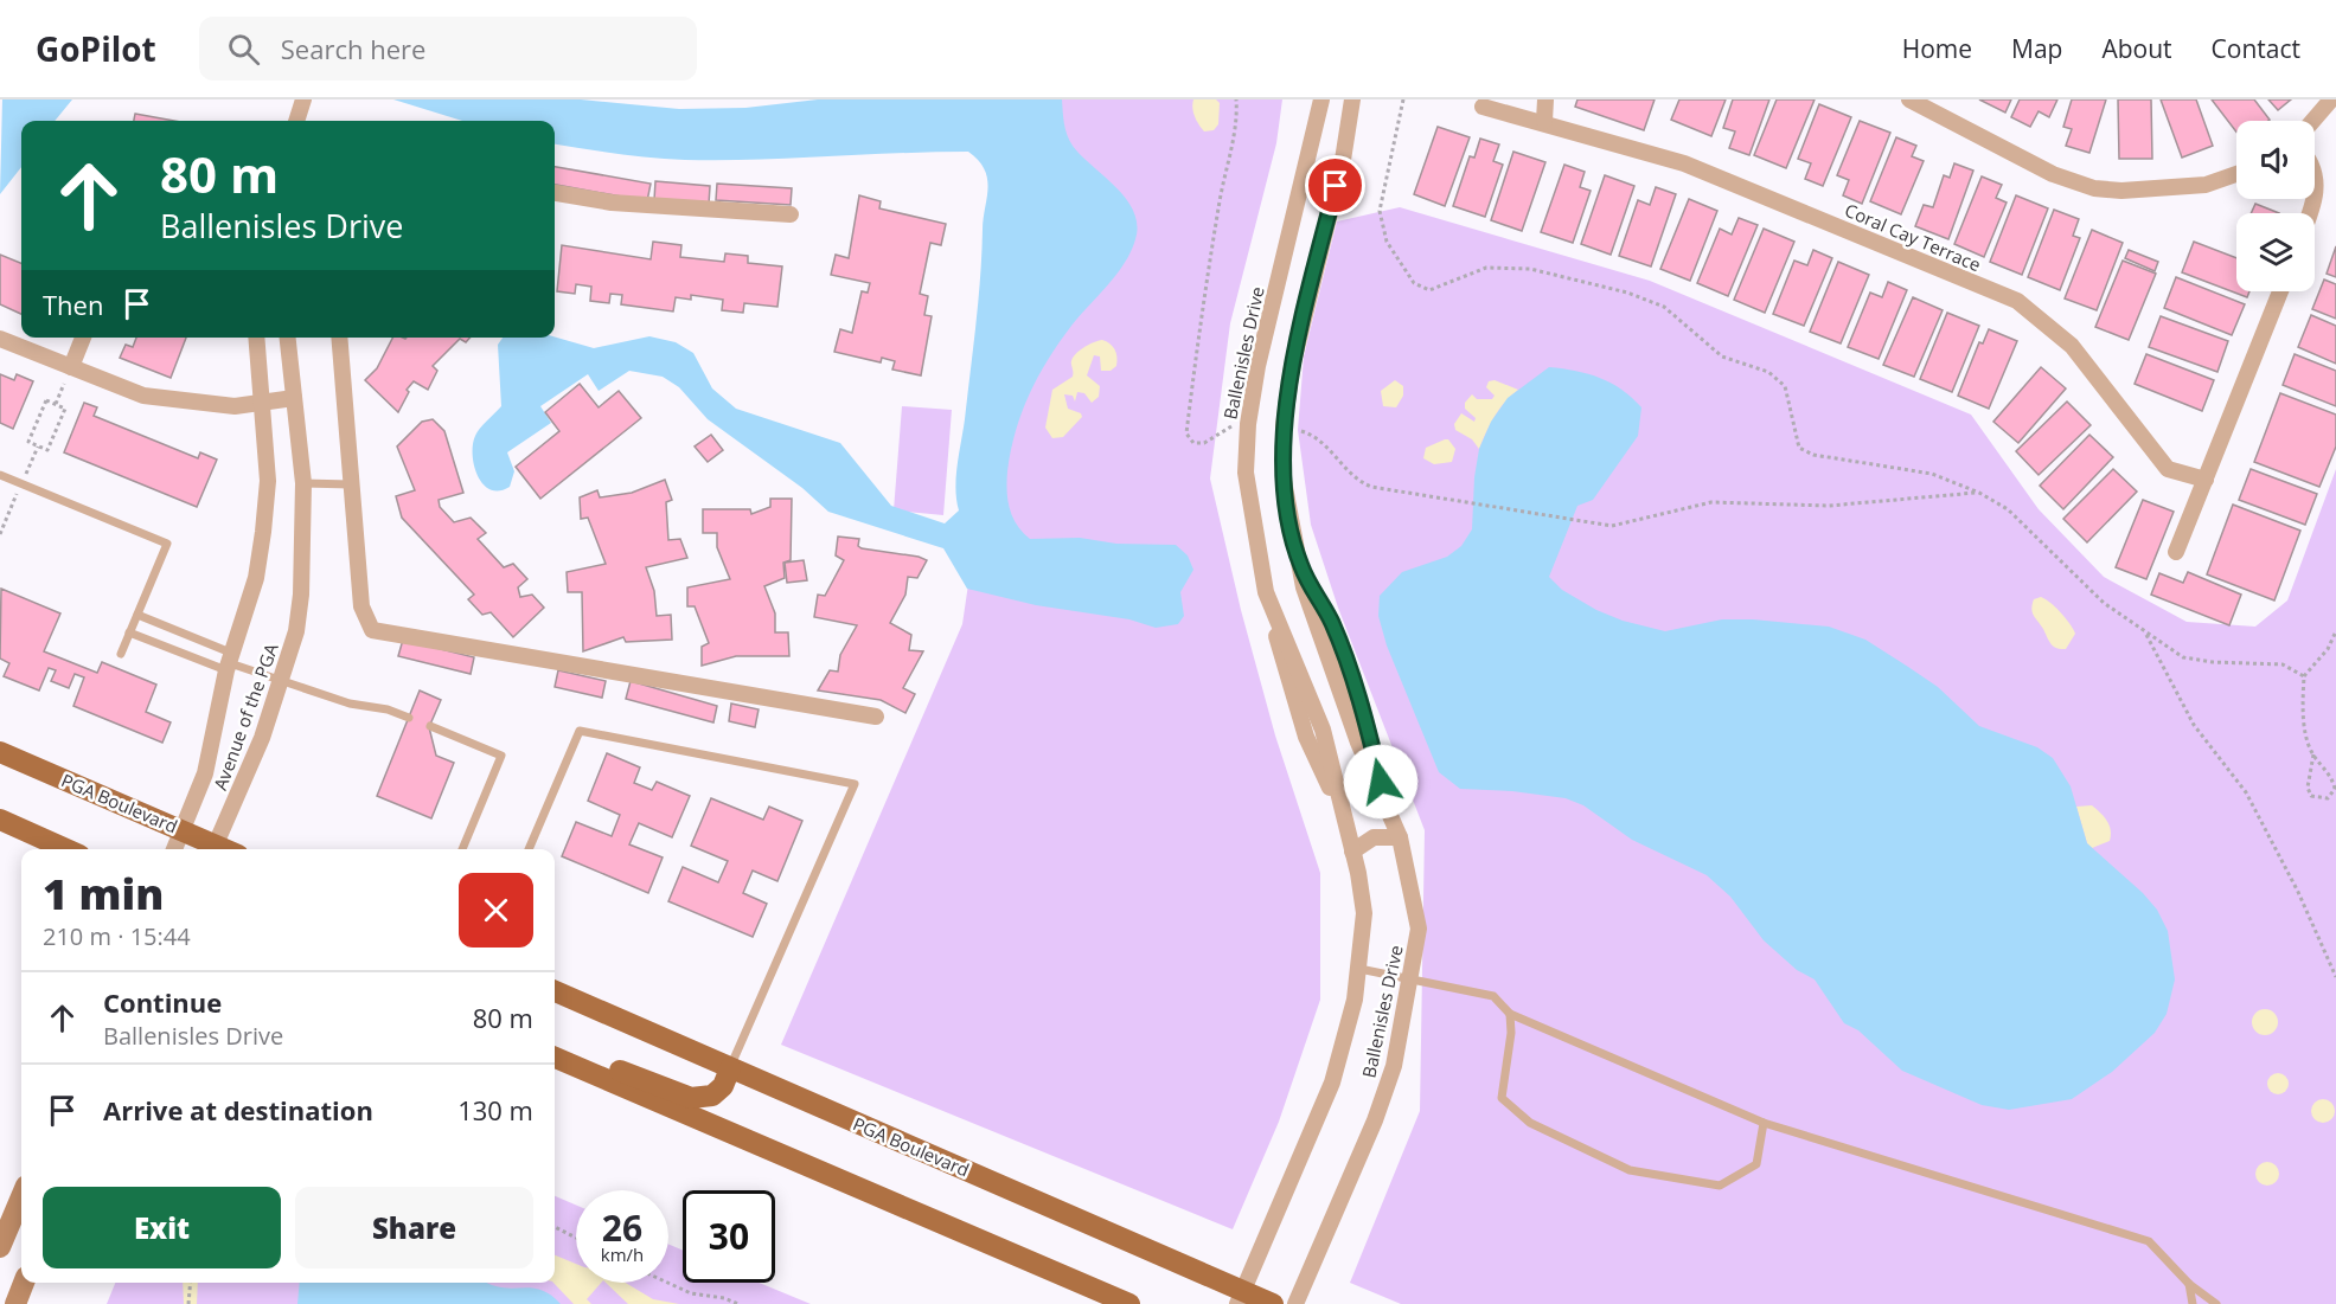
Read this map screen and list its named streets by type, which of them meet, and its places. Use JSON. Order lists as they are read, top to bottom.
{
  "streets": {
    "main road": ["PGA Boulevard"],
    "street": ["Coral Cay Terrace", "Ballenisles Drive", "Avenue of the PGA"]
  },
  "crossings": [
    ["Ballenisles Drive", "PGA Boulevard"],
    ["Avenue of the PGA", "PGA Boulevard"]
  ],
  "page": {
    "header": "GoPilot",
    "search": "Search here",
    "nav": [
      "Home",
      "Map",
      "About",
      "Contact"
    ],
    "turn": ["80 m", "Ballenisles Drive"],
    "then": "Then",
    "heading": ["1 min", "210 m · 15:44"],
    "list": [
      {
        "name": "Continue",
        "note": "Ballenisles Drive",
        "value": "80 m"
      },
      {
        "name": "Arrive at destination",
        "value": "130 m"
      }
    ],
    "buttons": ["Exit", "Share"],
    "speed": "26 km/h",
    "limit": "30"
  }
}
